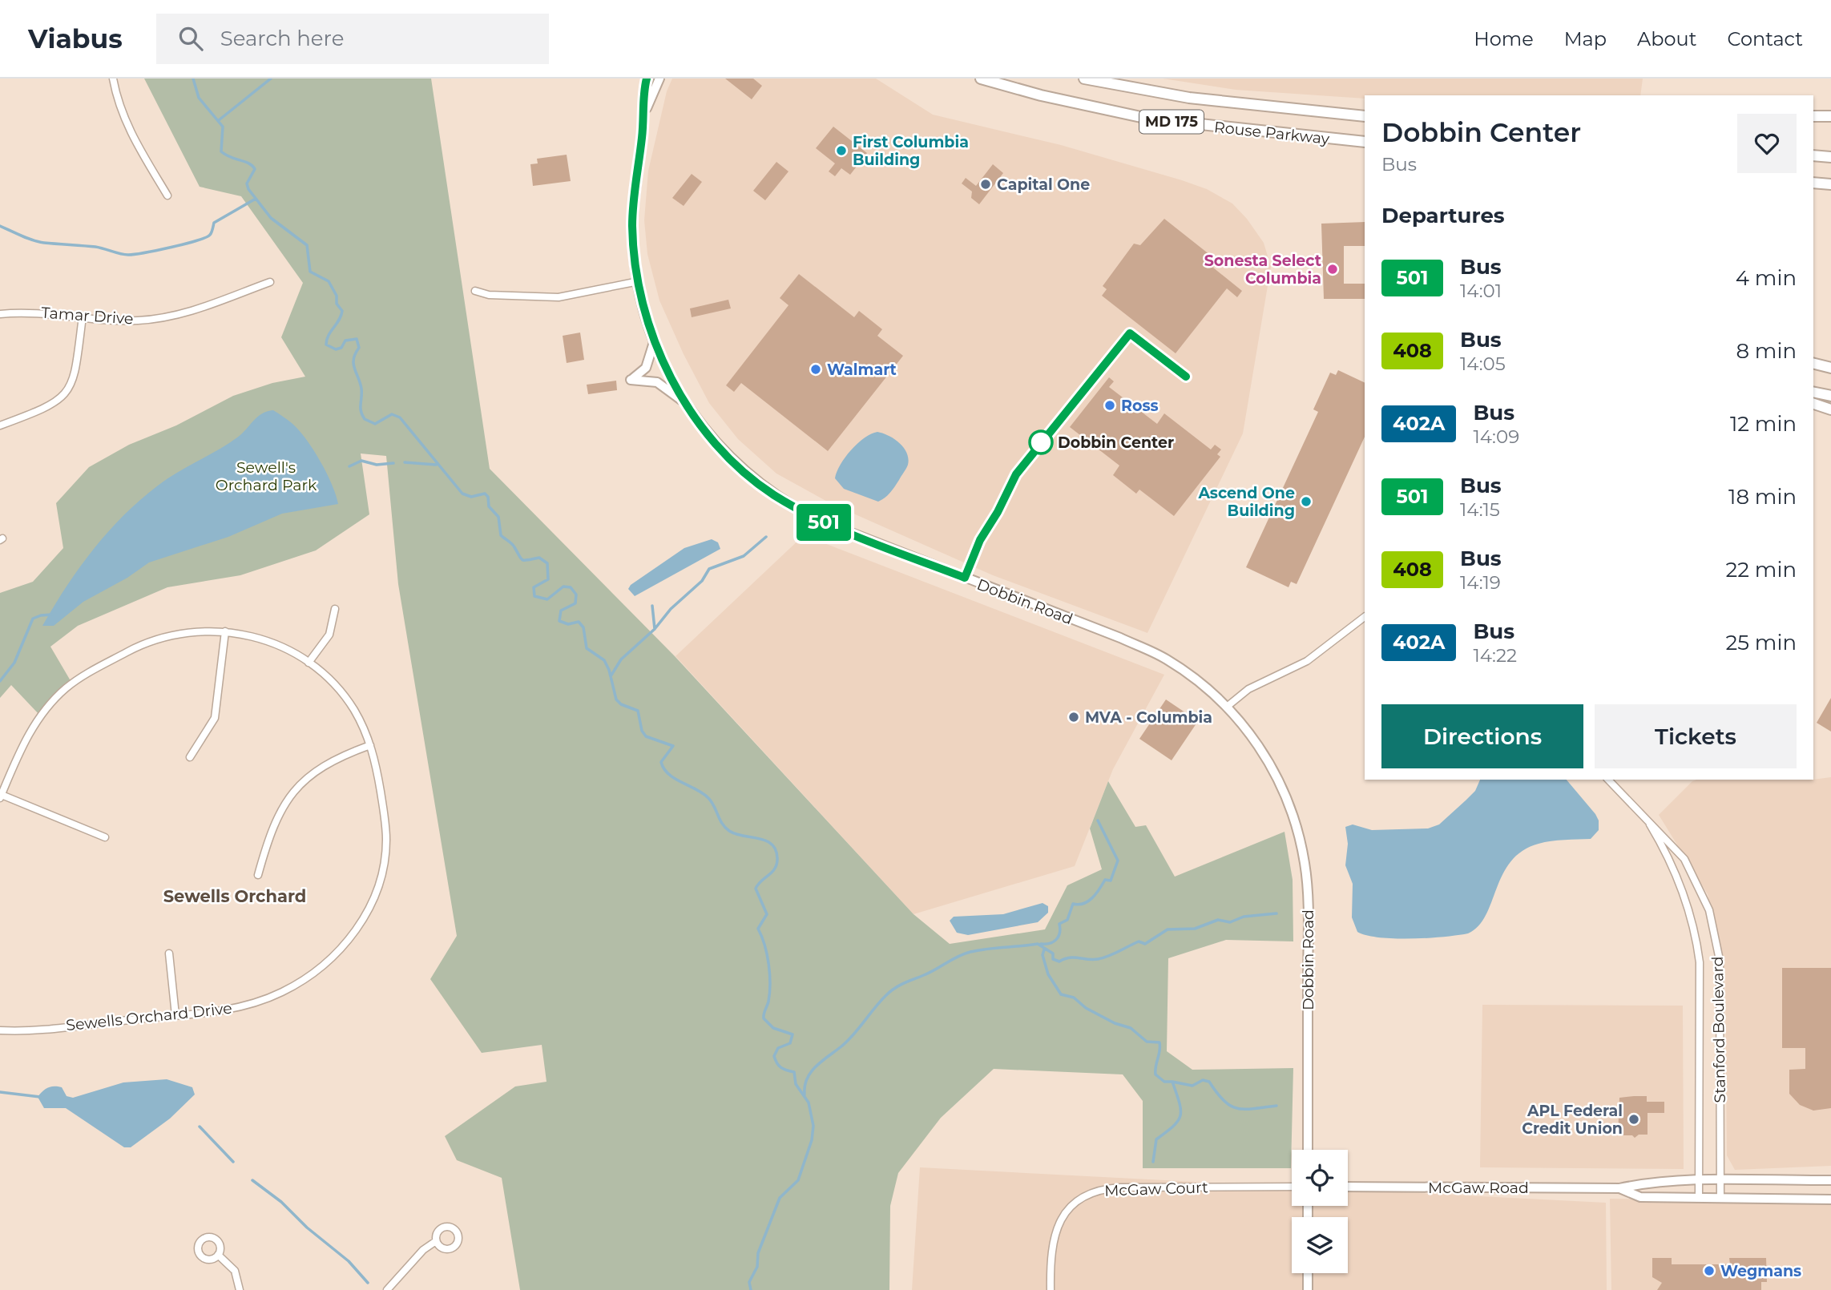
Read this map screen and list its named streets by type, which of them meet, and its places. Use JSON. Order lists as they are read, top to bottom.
{
  "streets": {
    "main road": ["MD 175", "Rouse Parkway"],
    "street": [
      "Tamar Drive",
      "Dobbin Road",
      "Sewells Orchard Drive",
      "Stanford Boulevard",
      "McGaw Road",
      "McGaw Court"
    ]
  },
  "crossings": [
    ["Stanford Boulevard", "McGaw Road"]
  ],
  "districts": ["Sewells Orchard"],
  "parks": ["Sewell's Orchard Park"],
  "places": [
    "First Columbia Building",
    "Capital One",
    "Sonesta Select Columbia",
    "Walmart",
    "Ross",
    "Dobbin Center",
    "Ascend One Building",
    "MVA - Columbia",
    "APL Federal Credit Union",
    "Wegmans"
  ],
  "lines": ["bus line 501"],
  "page": {
    "header": "Viabus",
    "search": "Search here",
    "nav": [
      "Home",
      "Map",
      "About",
      "Contact"
    ],
    "on_map": "501",
    "heading": [
      ["Dobbin Center", "Bus"],
      "Departures"
    ],
    "list": [
      {
        "mark": "501",
        "name": "Bus",
        "note": "14:01",
        "value": "4 min"
      },
      {
        "mark": "408",
        "name": "Bus",
        "note": "14:05",
        "value": "8 min"
      },
      {
        "mark": "402A",
        "name": "Bus",
        "note": "14:09",
        "value": "12 min"
      },
      {
        "mark": "501",
        "name": "Bus",
        "note": "14:15",
        "value": "18 min"
      },
      {
        "mark": "408",
        "name": "Bus",
        "note": "14:19",
        "value": "22 min"
      },
      {
        "mark": "402A",
        "name": "Bus",
        "note": "14:22",
        "value": "25 min"
      }
    ],
    "buttons": ["Directions", "Tickets"]
  }
}
